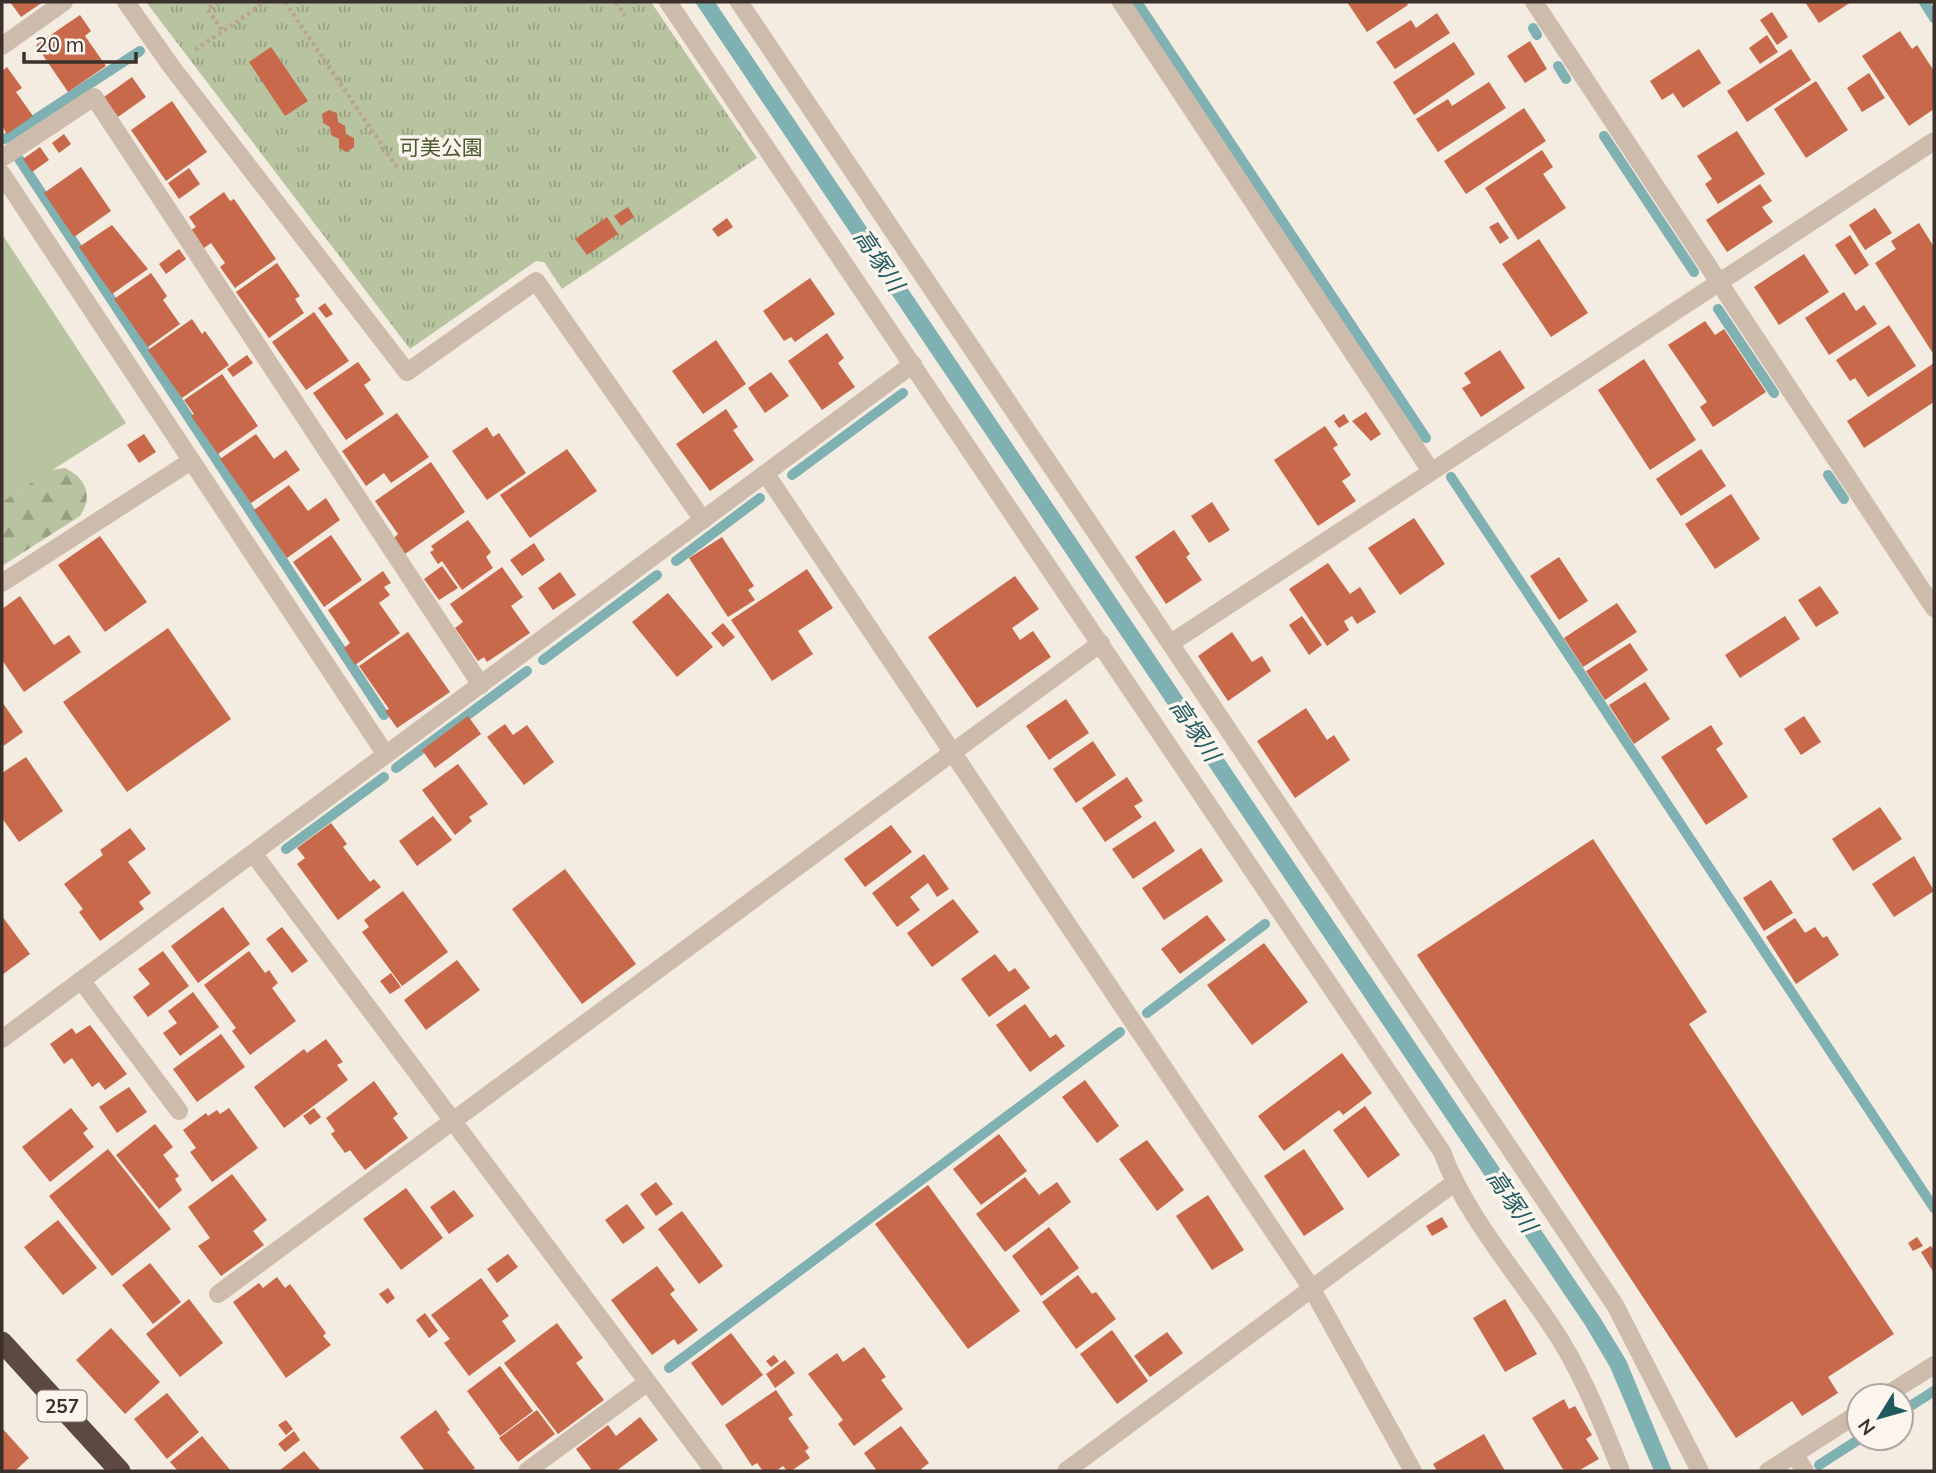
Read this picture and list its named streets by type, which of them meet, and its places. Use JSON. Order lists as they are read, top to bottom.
{
  "streets": {
    "highway": ["257"]
  },
  "water": ["高塚川"],
  "parks": ["可美公園"],
  "scale_bar": "20 m",
  "north": "bottom left"
}
